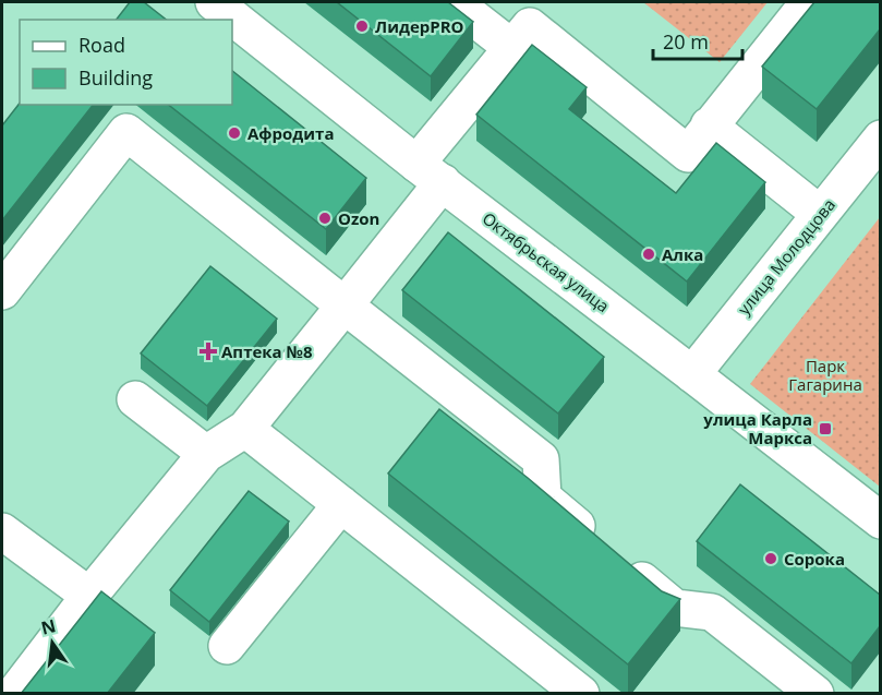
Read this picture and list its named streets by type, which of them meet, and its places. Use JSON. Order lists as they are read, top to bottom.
{
  "streets": {
    "main road": ["улица Молодцова", "Октябрьская улица"]
  },
  "crossings": [
    ["улица Молодцова", "Октябрьская улица"]
  ],
  "parks": ["Парк Гагарина"],
  "places": {
    "other": [
      "ЛидерPRO",
      "Афродита",
      "Ozon",
      "Алка",
      "Сорока"
    ],
    "health": ["Аптека №8"],
    "transit": ["улица Карла Маркса"]
  },
  "legend": ["Road", "Building"],
  "scale_bar": "20 m",
  "north": "top"
}
